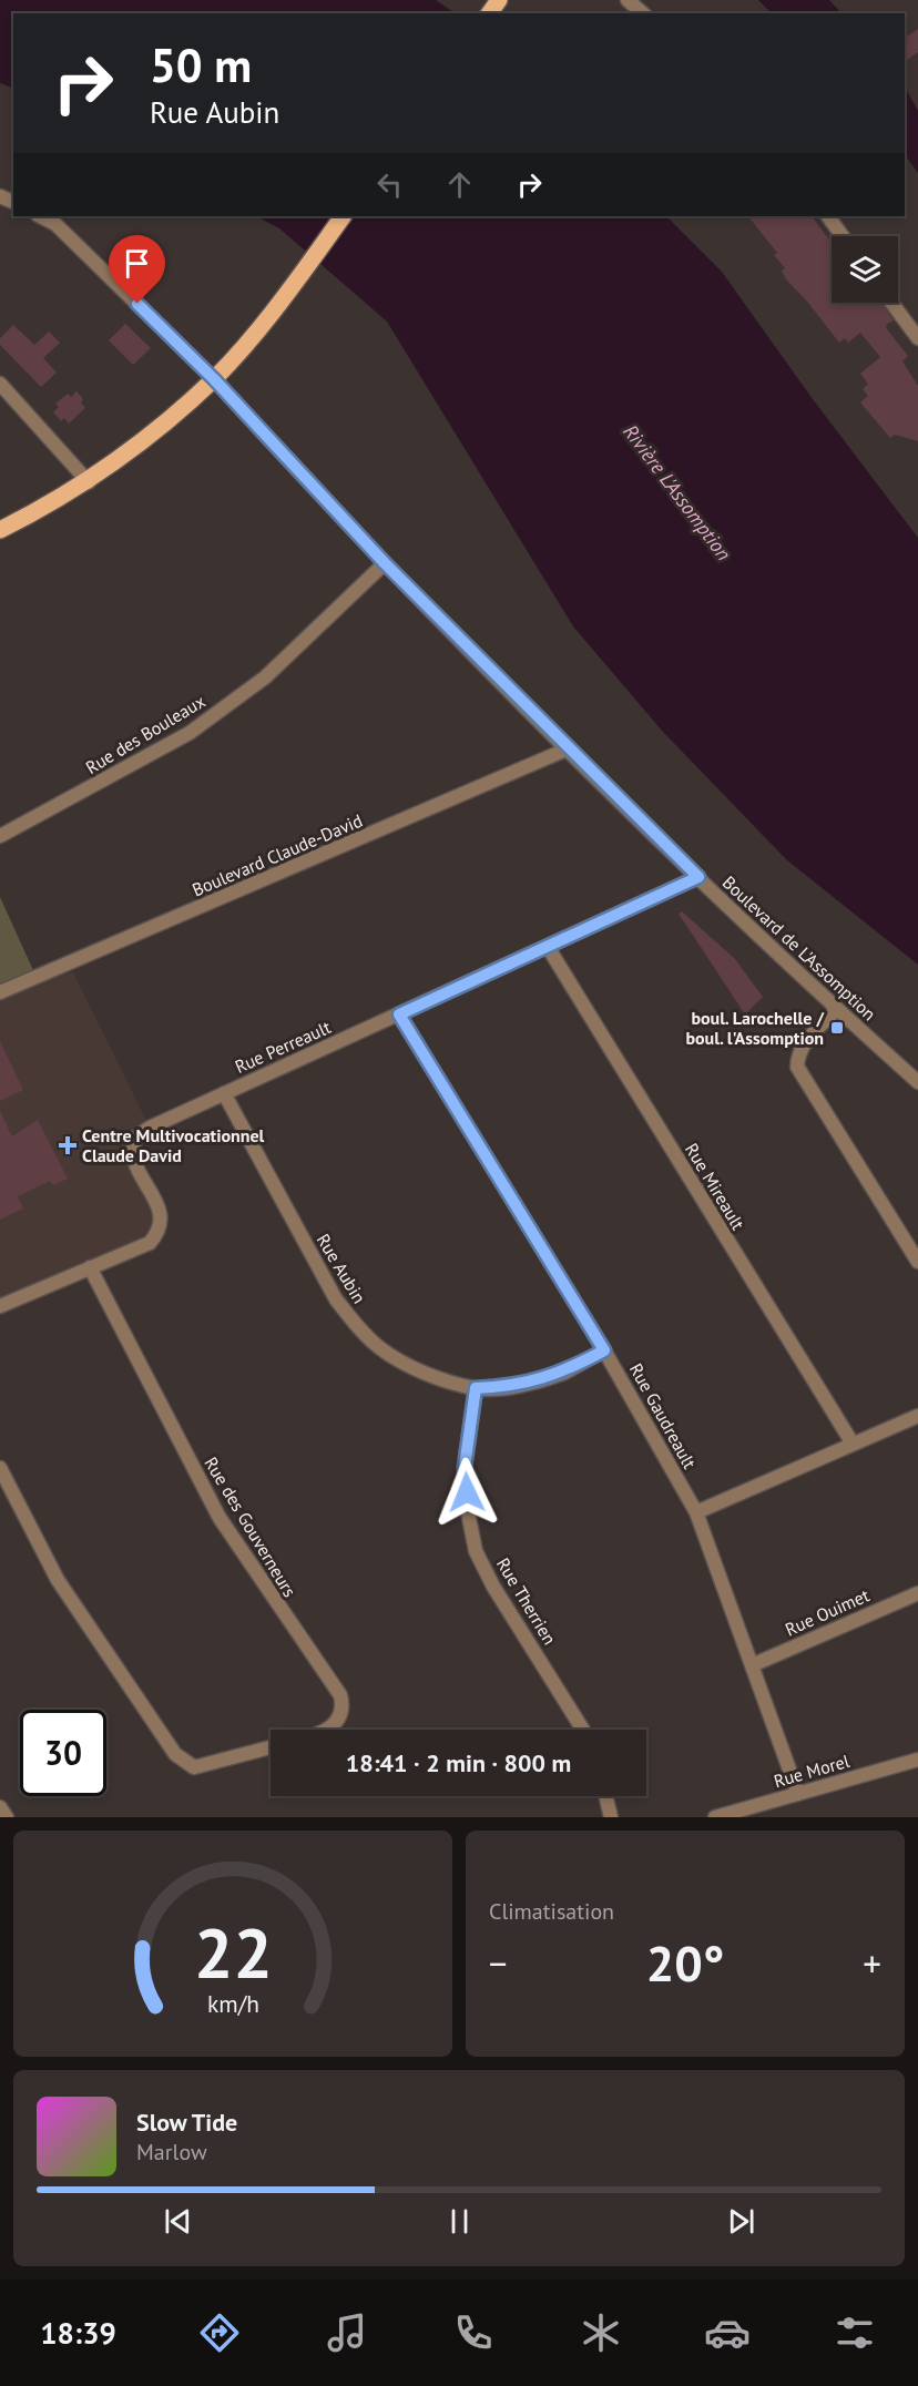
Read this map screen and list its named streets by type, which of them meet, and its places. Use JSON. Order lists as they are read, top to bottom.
{
  "streets": {
    "street": [
      "Rue des Bouleaux",
      "Boulevard Claude-David",
      "Boulevard de L'Assomption",
      "Rue Perreault",
      "Rue Mireault",
      "Rue Aubin",
      "Rue Gaudreault",
      "Rue des Gouverneurs",
      "Rue Therrien",
      "Rue Ouimet",
      "Rue Morel"
    ]
  },
  "crossings": [
    ["Rue des Bouleaux", "Boulevard de L'Assomption"],
    ["Boulevard Claude-David", "Boulevard de L'Assomption"],
    ["Boulevard de L'Assomption", "Rue Perreault"],
    ["Rue Perreault", "Rue Mireault"],
    ["Rue Perreault", "Rue Aubin"],
    ["Rue Perreault", "Rue Gaudreault"],
    ["Rue Perreault", "Rue des Gouverneurs"],
    ["Rue Aubin", "Rue Gaudreault"],
    ["Rue Aubin", "Rue Therrien"],
    ["Rue Gaudreault", "Rue Ouimet"],
    ["Rue Gaudreault", "Rue Morel"]
  ],
  "water": ["Rivière L'Assomption"],
  "places": {
    "transit": ["boul. Larochelle / boul. l'Assomption"],
    "health": ["Centre Multivocationnel Claude David"]
  },
  "page": {
    "turn": ["50 m", "Rue Aubin"],
    "limit": "30",
    "trip": "18:41 · 2 min · 800 m",
    "tile": "Climatisation",
    "heat": ["−", "20°", "+"],
    "song": ["Slow Tide", "Marlow"],
    "tabs": "18:39",
    "gauge": ["22", "km/h"]
  }
}
